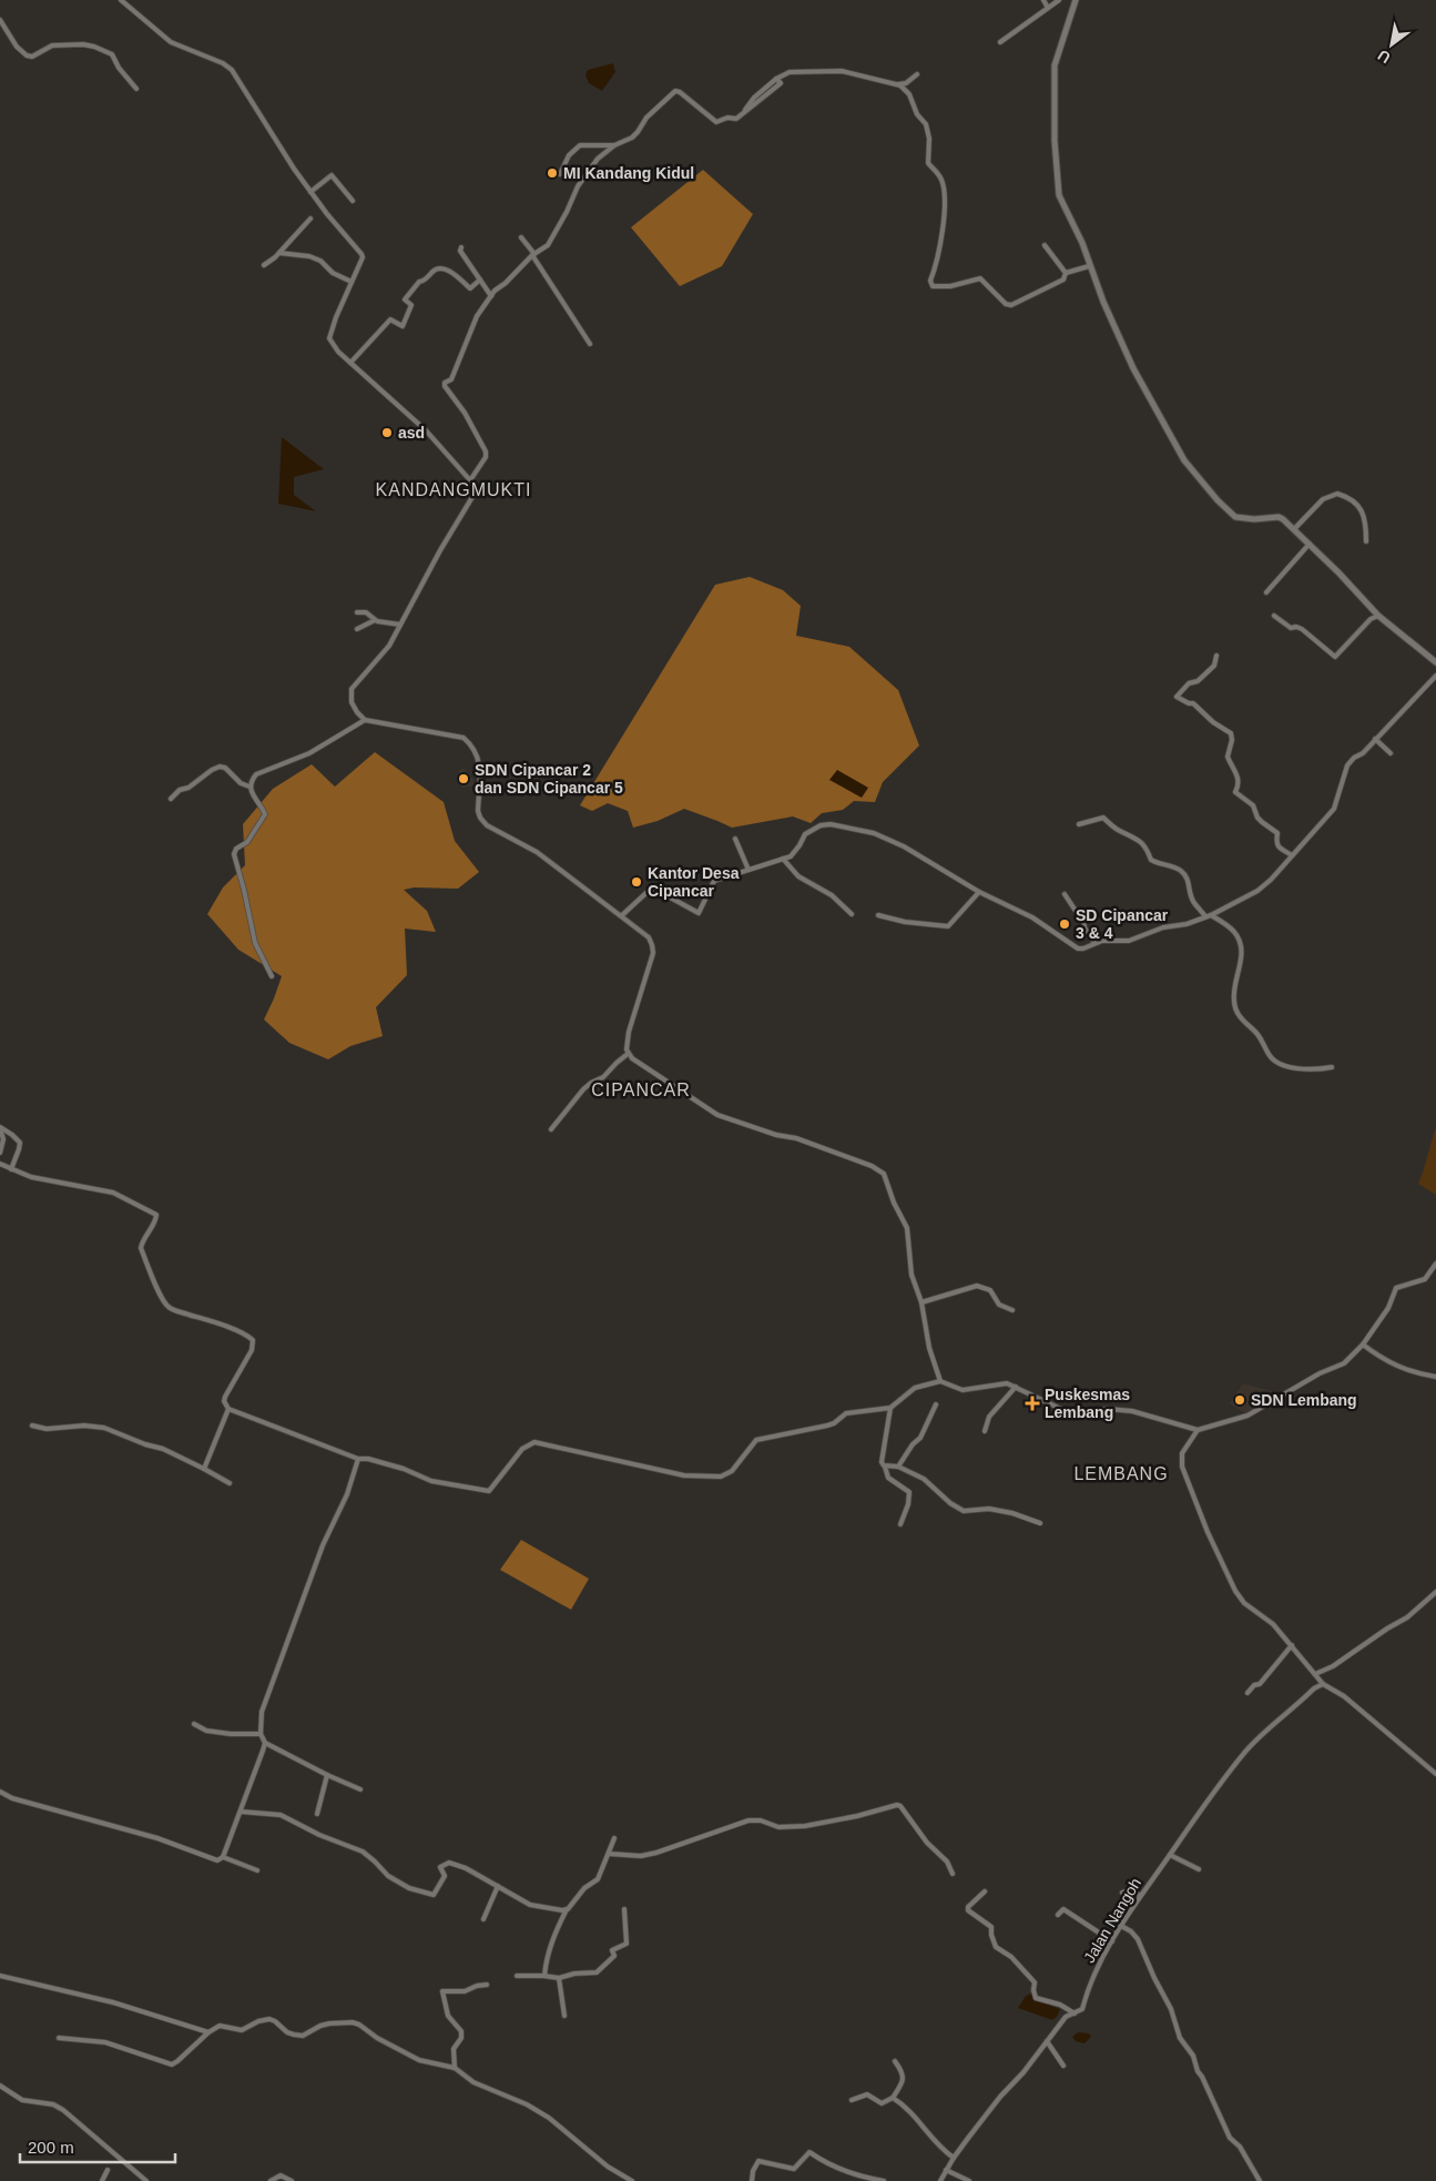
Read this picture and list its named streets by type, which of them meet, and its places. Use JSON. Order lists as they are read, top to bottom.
{
  "streets": {
    "street": ["Jalan Nangoh"]
  },
  "districts": ["KANDANGMUKTI", "CIPANCAR", "LEMBANG"],
  "places": {
    "other": [
      "MI Kandang Kidul",
      "asd",
      "SDN Cipancar 2 dan SDN Cipancar 5",
      "Kantor Desa Cipancar",
      "SD Cipancar 3 & 4",
      "SDN Lembang"
    ],
    "health": ["Puskesmas Lembang"]
  },
  "scale_bar": "200 m",
  "north": "bottom left"
}
